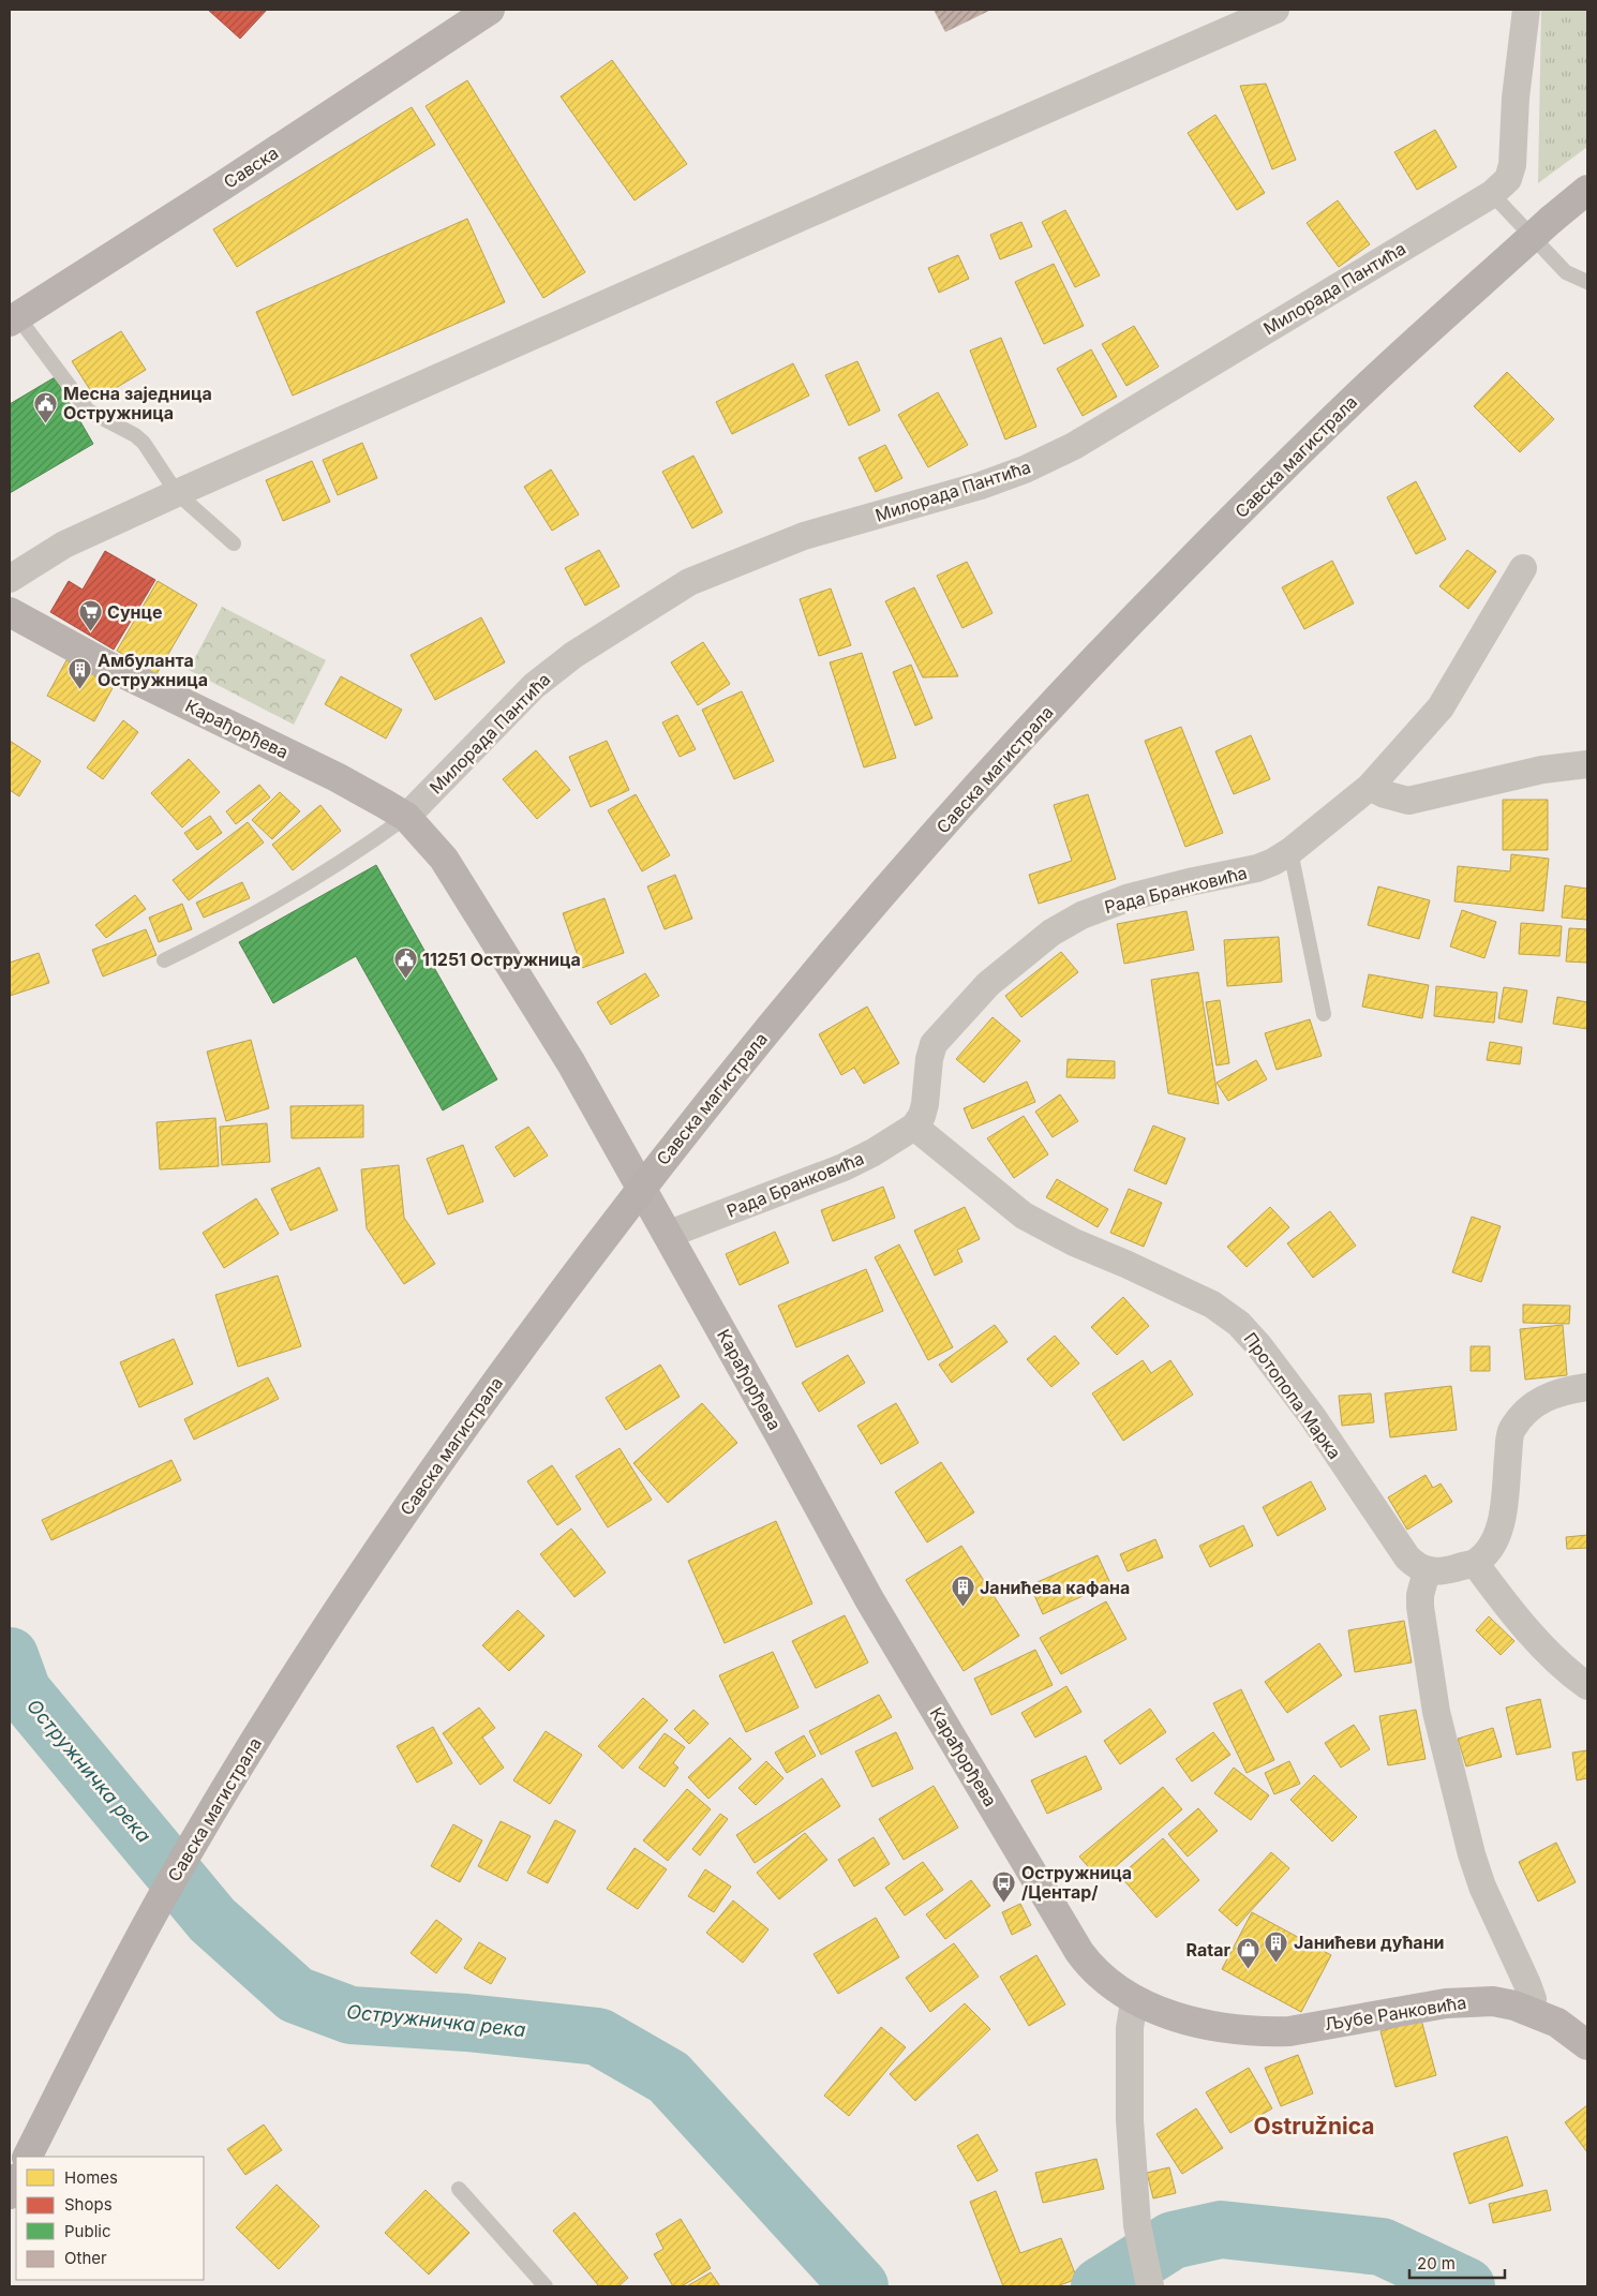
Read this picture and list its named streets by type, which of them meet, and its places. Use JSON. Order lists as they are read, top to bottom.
{
  "streets": {
    "main road": ["Савска магистрала"],
    "street": [
      "Савска",
      "Милорада Пантића",
      "Карађорђева",
      "Рада Бранковића",
      "Протопопа Марка",
      "Љубе Ранковића"
    ]
  },
  "crossings": [
    ["Милорада Пантића", "Карађорђева"],
    ["Карађорђева", "Рада Бранковића"],
    ["Карађорђева", "Љубе Ранковића"],
    ["Рада Бранковића", "Протопопа Марка"]
  ],
  "districts": ["Ostružnica"],
  "water": ["Остружничка река"],
  "places": {
    "public building": ["Месна заједница Остружница", "11251 Остружница"],
    "supermarket": ["Сунце"],
    "building": ["Амбуланта Остружница", "Јанићева кафана", "Јанићеви дућани"],
    "bus stop": ["Остружница /Центар/"],
    "shop": ["Ratar"]
  },
  "legend": [
    "Homes",
    "Shops",
    "Public",
    "Other"
  ],
  "scale_bar": "20 m"
}
